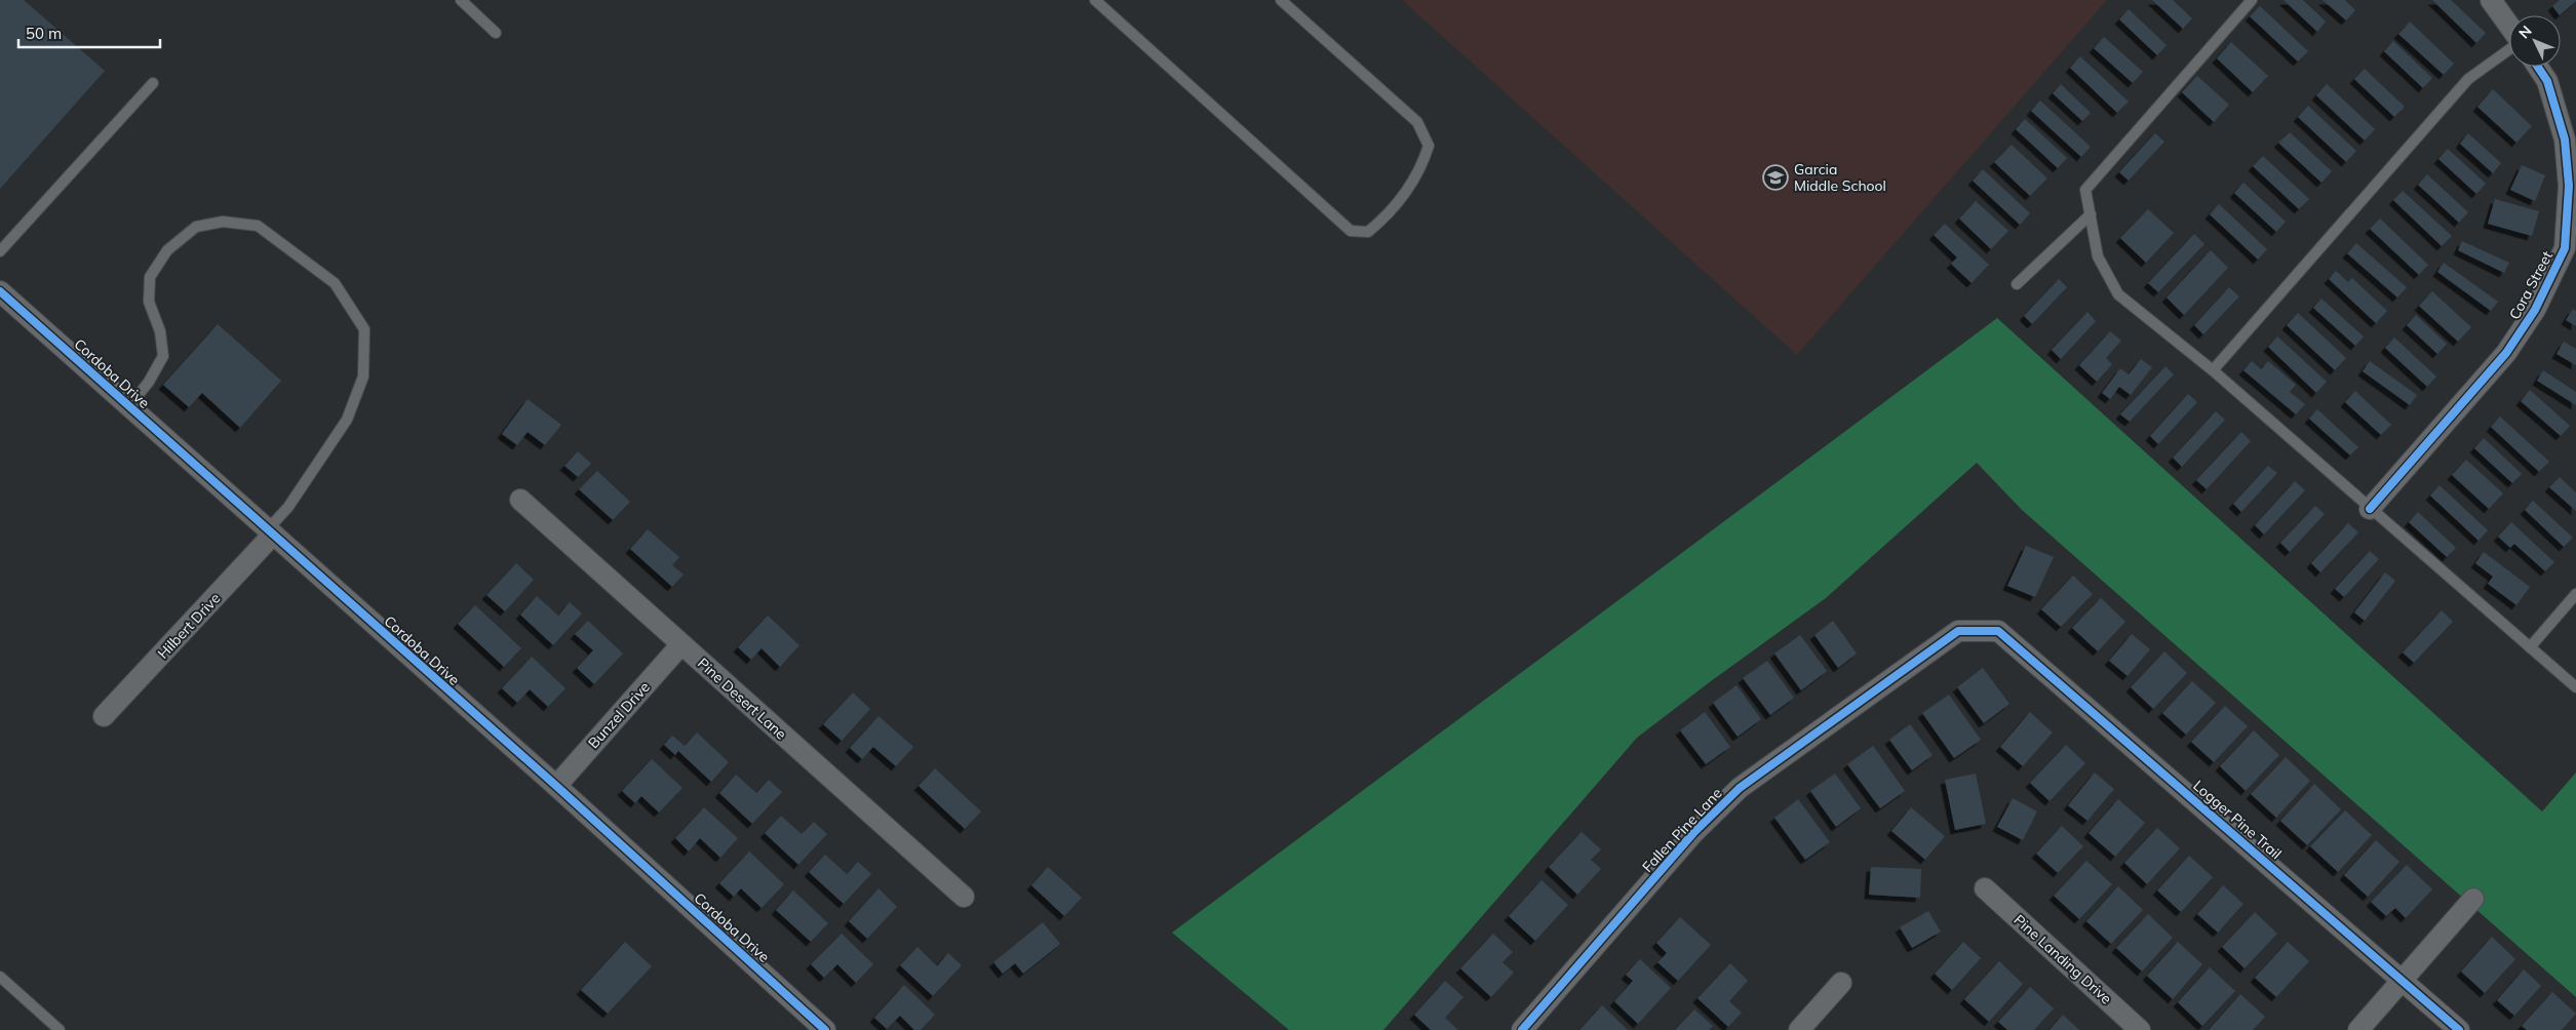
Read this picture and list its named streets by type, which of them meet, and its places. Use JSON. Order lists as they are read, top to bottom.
{
  "streets": {
    "street": [
      "Cora Street",
      "Cordoba Drive",
      "Hilbert Drive",
      "Pine Desert Lane",
      "Bunzel Drive",
      "Logger Pine Trail",
      "Fallen Pine Lane",
      "Pine Landing Drive"
    ]
  },
  "crossings": [
    ["Cordoba Drive", "Hilbert Drive"],
    ["Cordoba Drive", "Bunzel Drive"],
    ["Pine Desert Lane", "Bunzel Drive"],
    ["Logger Pine Trail", "Fallen Pine Lane"]
  ],
  "places": {
    "school or university": ["Garcia Middle School"]
  },
  "scale_bar": "50 m",
  "north": "top left"
}
